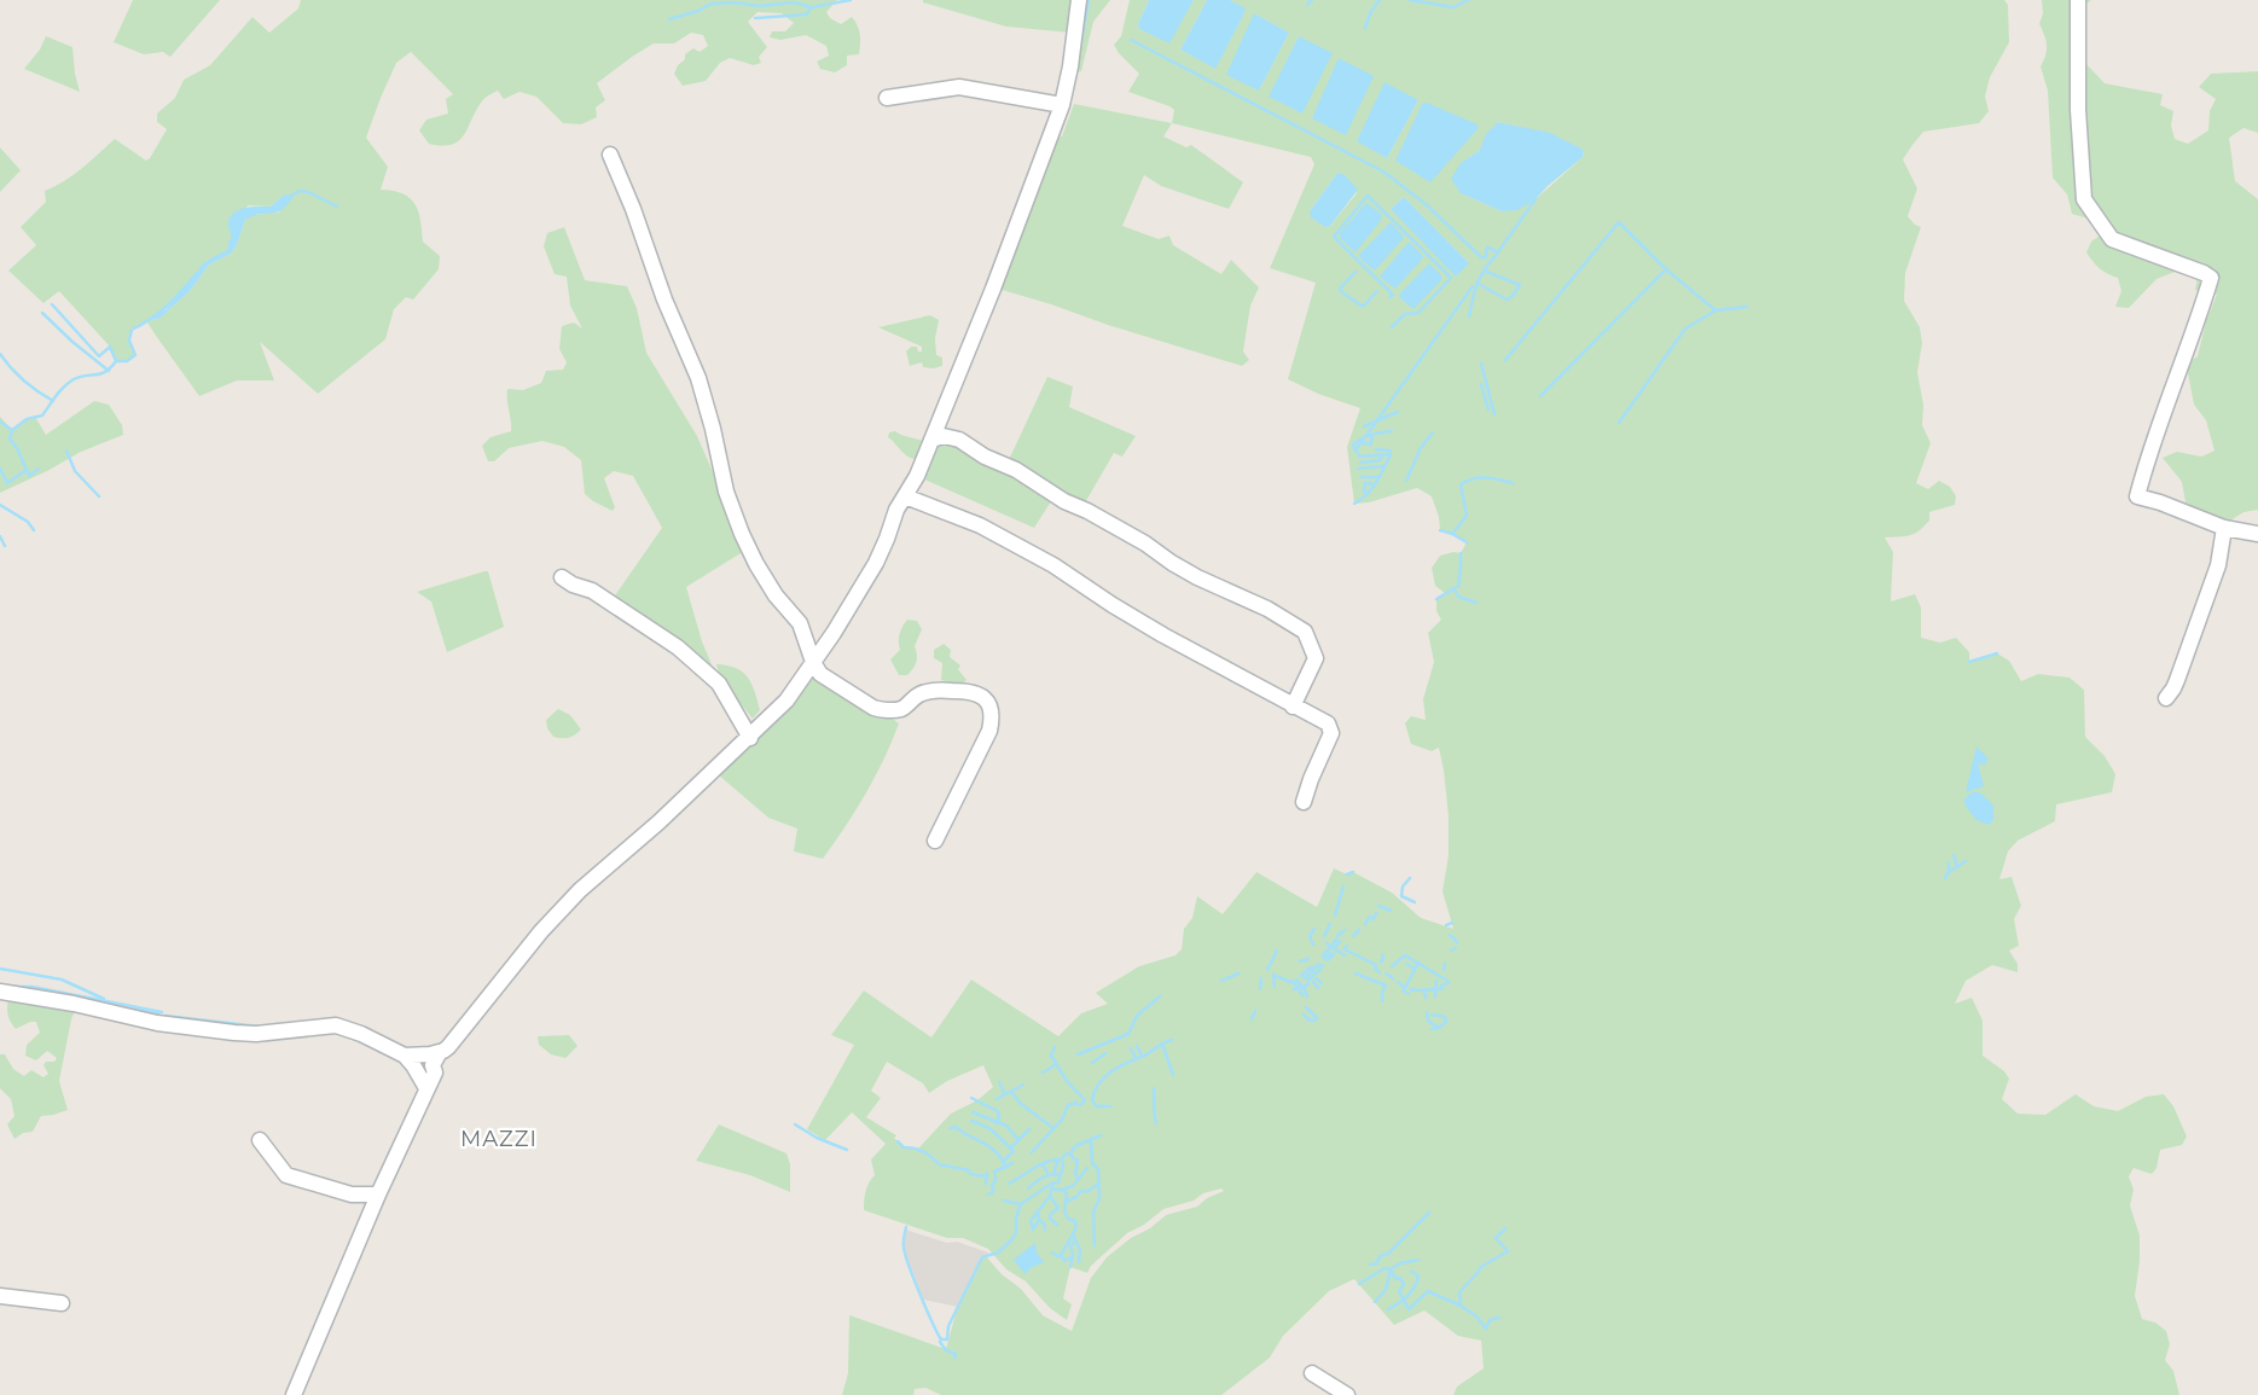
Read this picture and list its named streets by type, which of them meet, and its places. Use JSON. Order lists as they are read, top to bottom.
{
  "districts": ["MAZZI"]
}
